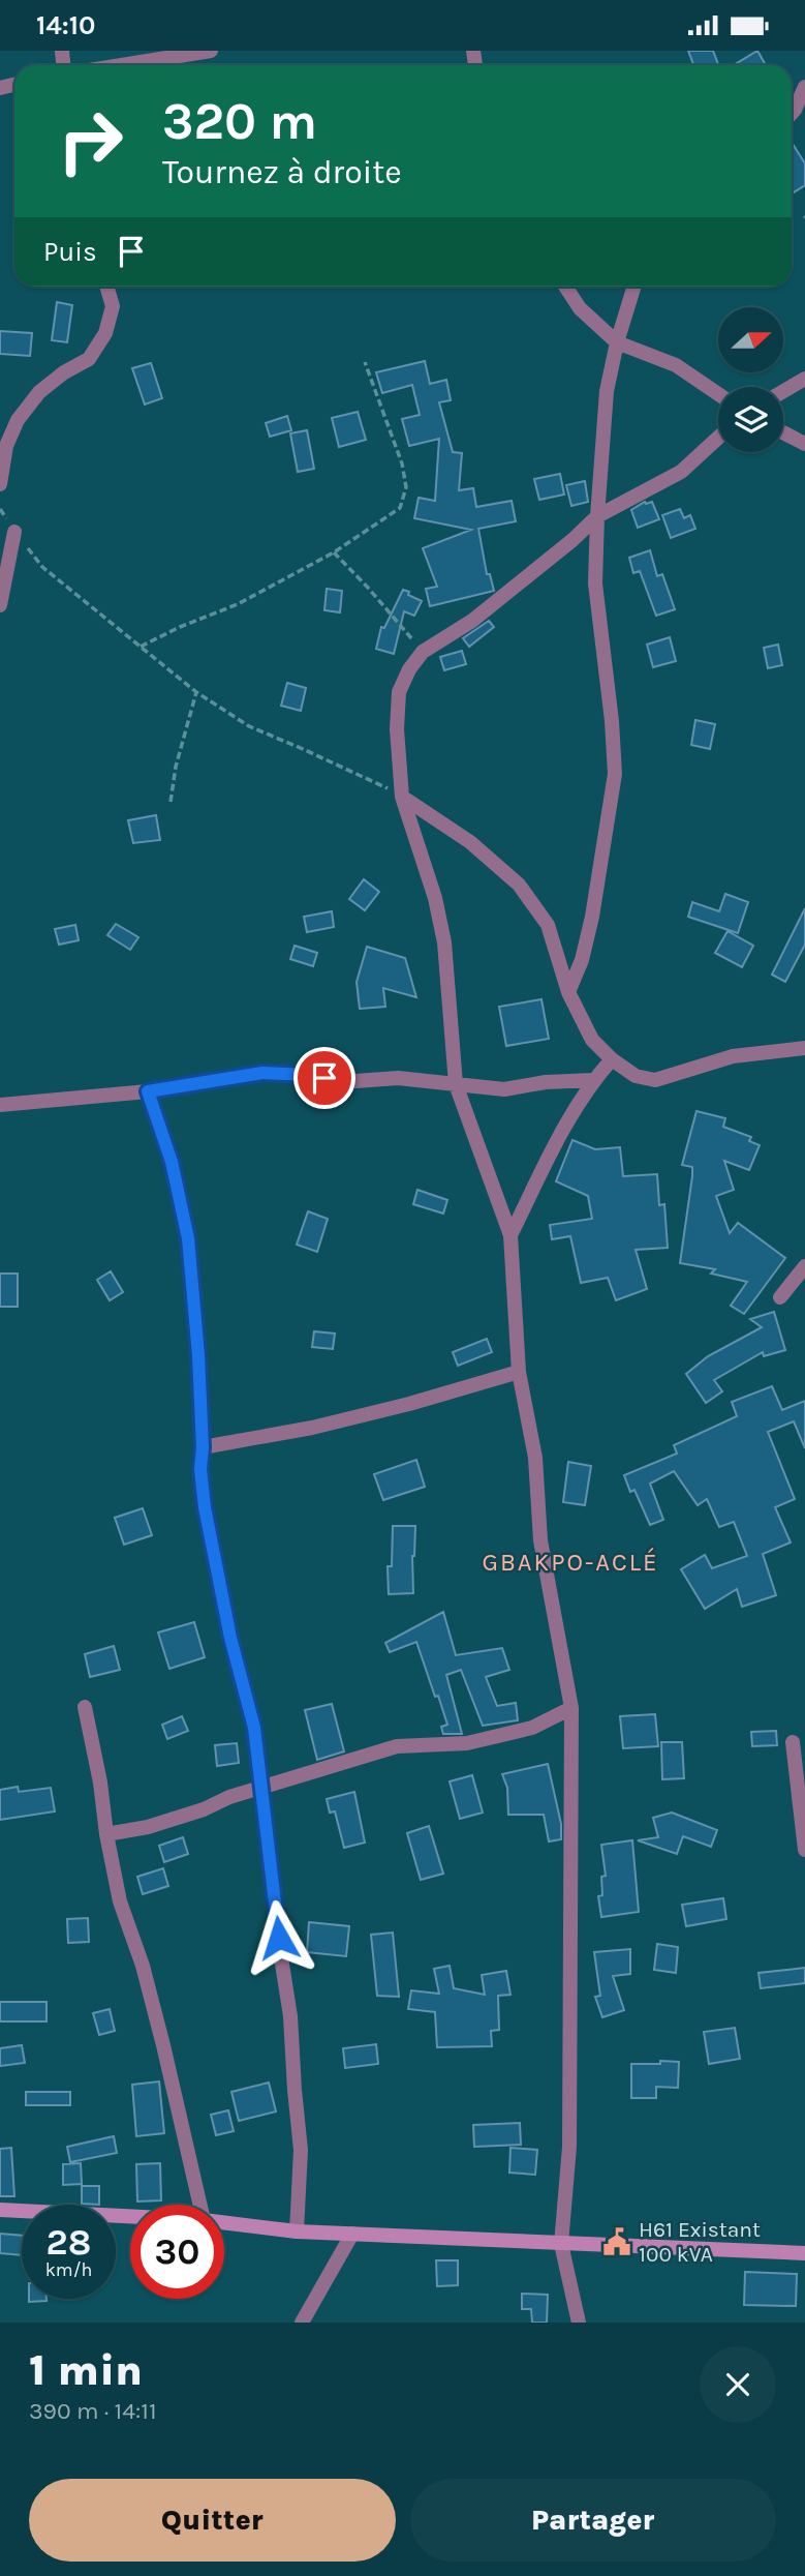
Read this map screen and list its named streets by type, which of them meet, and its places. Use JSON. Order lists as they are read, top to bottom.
{
  "districts": ["GBAKPO-ACLÉ"],
  "places": {
    "public building": ["H61 Existant 100 kVA"]
  },
  "north": "right",
  "page": {
    "status": "14:10",
    "turn": ["320 m", "Tournez à droite"],
    "then": "Puis",
    "speed": "28 km/h",
    "limit": "30",
    "heading": ["1 min", "390 m · 14:11"],
    "buttons": ["Quitter", "Partager"]
  }
}
